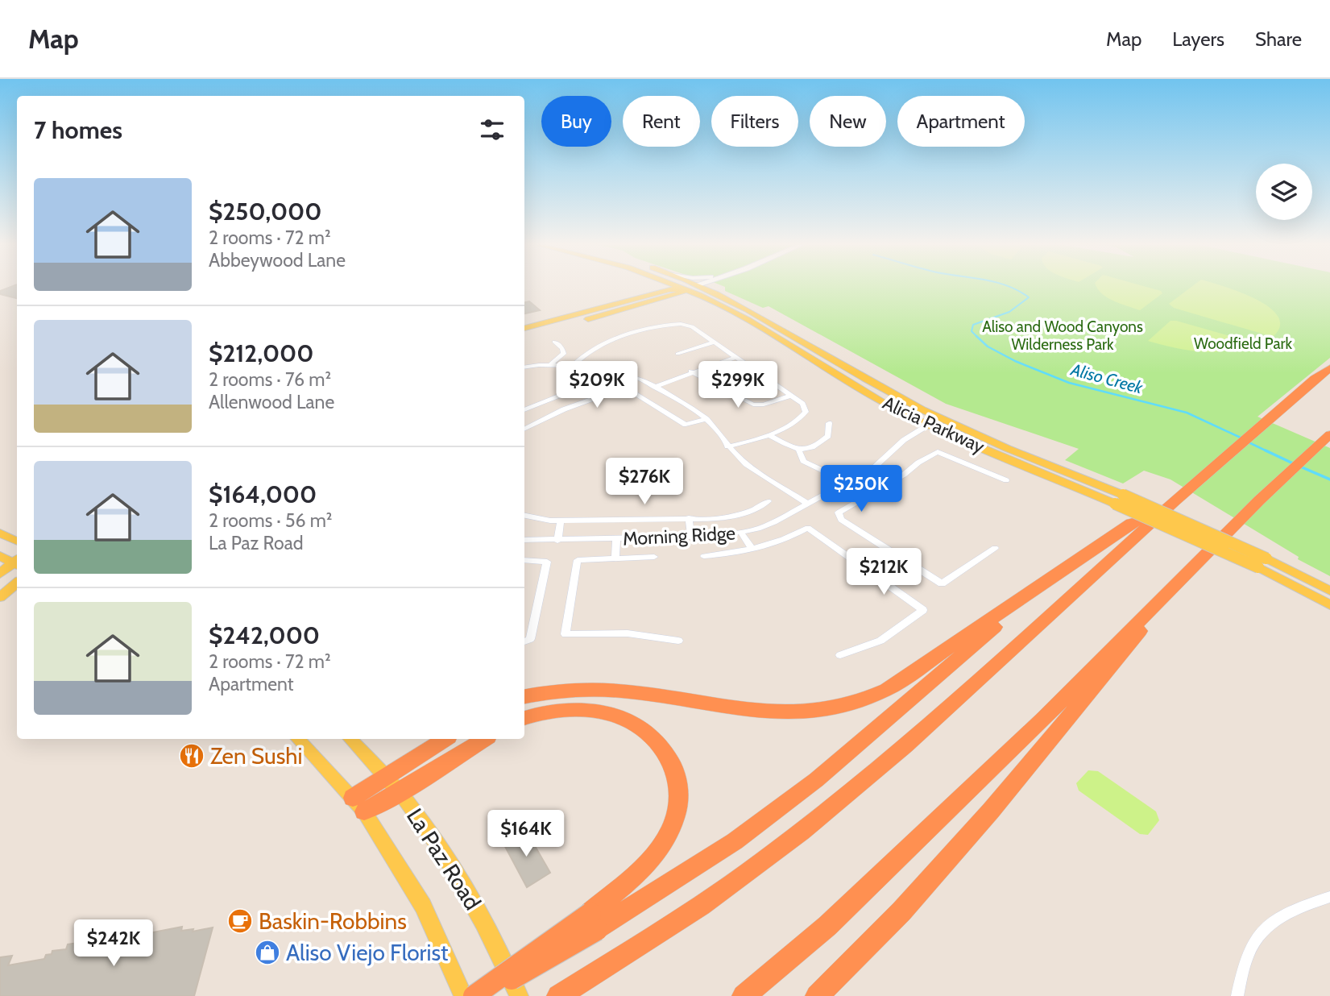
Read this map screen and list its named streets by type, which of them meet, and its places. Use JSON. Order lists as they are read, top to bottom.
{
  "streets": {
    "main road": ["Alicia Parkway", "La Paz Road"],
    "street": ["Morning Ridge"]
  },
  "crossings": [
    ["Alicia Parkway", "Morning Ridge"]
  ],
  "water": ["Aliso Creek"],
  "parks": ["Aliso and Wood Canyons Wilderness Park", "Woodfield Park"],
  "places": {
    "restaurant": ["Zen Sushi"],
    "cafe": ["Baskin-Robbins"],
    "shop": ["Aliso Viejo Florist"]
  },
  "page": {
    "header": "Map",
    "nav": ["Map", "Layers", "Share"],
    "chip": [
      "Buy",
      "Rent",
      "Filters",
      "New",
      "Apartment"
    ],
    "heading": "7 homes",
    "list": [
      {
        "name": "$250,000",
        "note": "2 rooms · 72 m² · Abbeywood Lane"
      },
      {
        "name": "$212,000",
        "note": "2 rooms · 76 m² · Allenwood Lane"
      },
      {
        "name": "$164,000",
        "note": "2 rooms · 56 m² · La Paz Road"
      },
      {
        "name": "$242,000",
        "note": "2 rooms · 72 m² · Apartment"
      }
    ],
    "price": [
      "$209K",
      "$299K",
      "$276K",
      "$250K",
      "$212K",
      "$164K",
      "$242K"
    ]
  }
}
